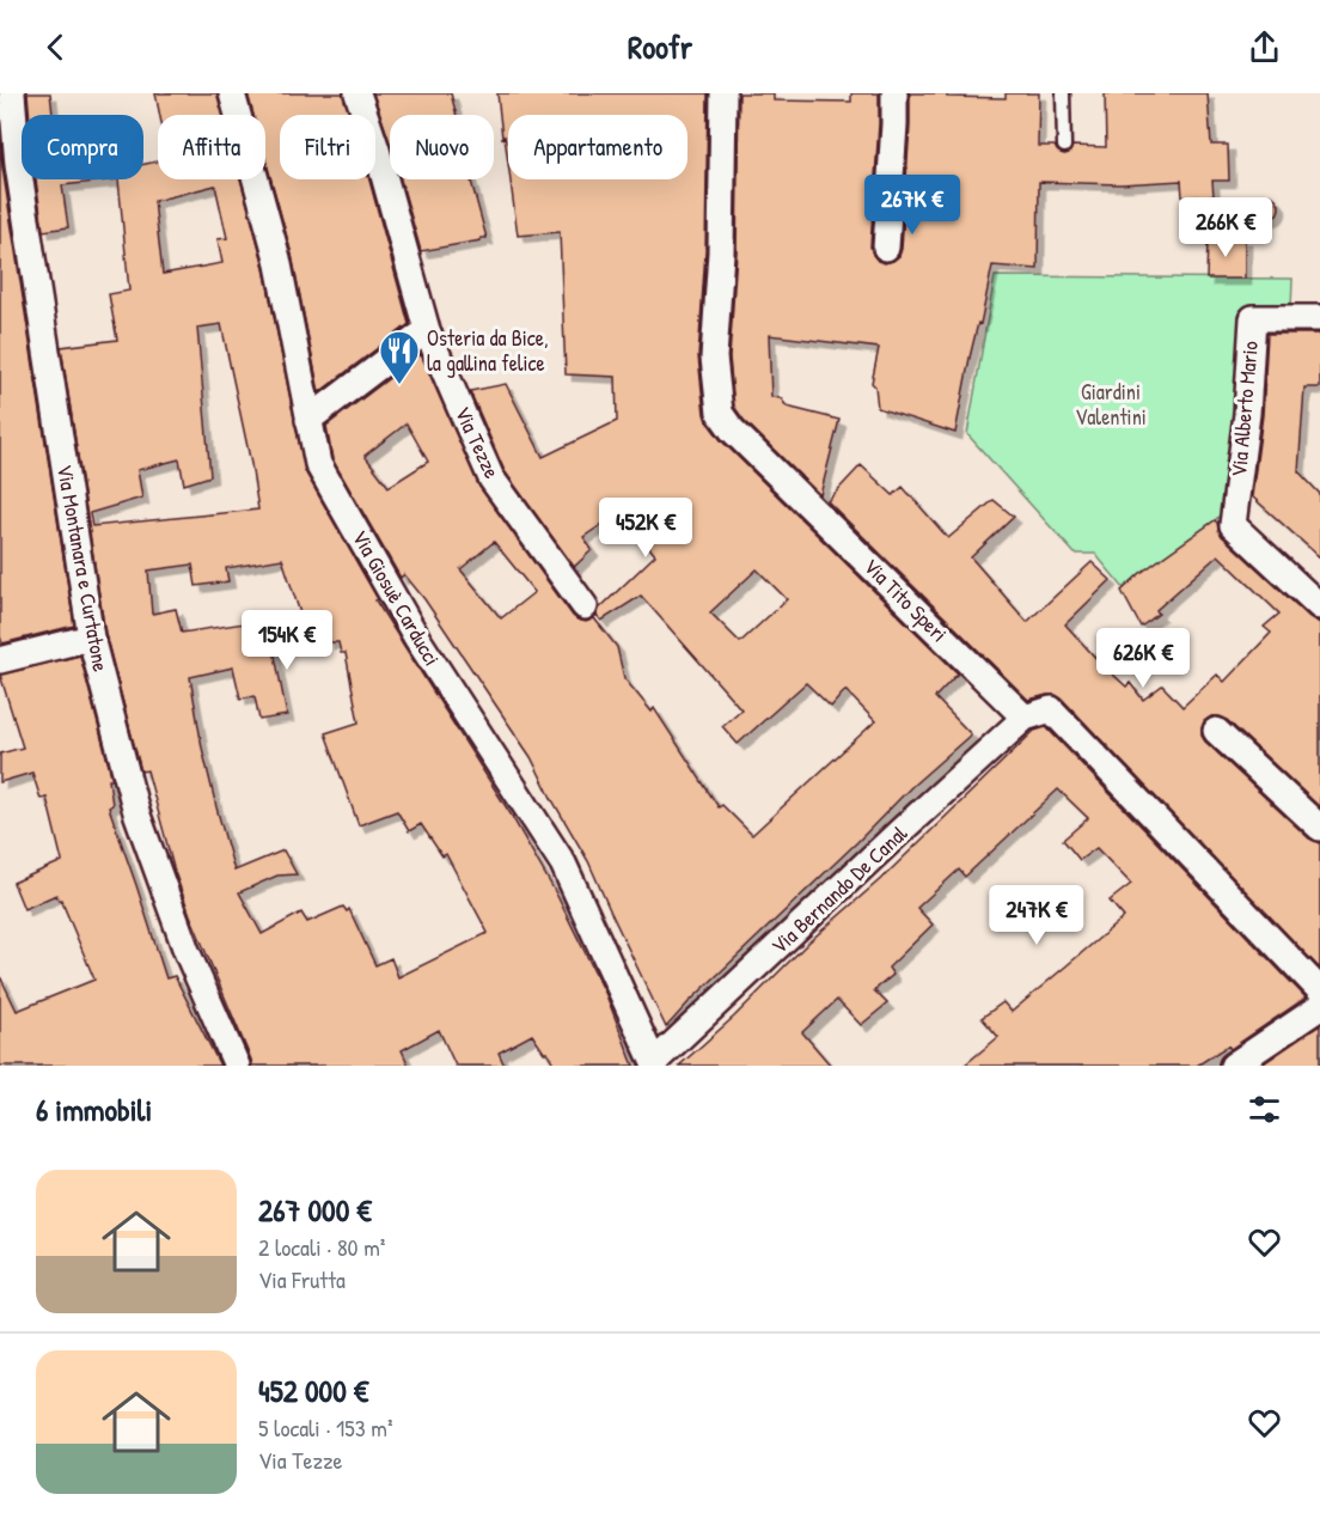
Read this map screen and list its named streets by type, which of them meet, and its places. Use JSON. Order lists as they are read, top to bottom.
{
  "streets": {
    "street": [
      "Via Alberto Mario",
      "Via Tezze",
      "Via Montanara e Curtatone",
      "Via Giosuè Carducci",
      "Via Tito Speri",
      "Via Bernando De Canal"
    ]
  },
  "crossings": [
    ["Via Giosuè Carducci", "Via Bernando De Canal"],
    ["Via Tito Speri", "Via Bernando De Canal"]
  ],
  "parks": ["Giardini Valentini"],
  "places": {
    "restaurant": ["Osteria da Bice, la gallina felice"]
  },
  "page": {
    "header": "Roofr",
    "chip": [
      "Compra",
      "Affitta",
      "Filtri",
      "Nuovo",
      "Appartamento"
    ],
    "price": [
      "267K €",
      "266K €",
      "452K €",
      "154K €",
      "626K €",
      "247K €"
    ],
    "heading": "6 immobili",
    "list": [
      {
        "name": "267 000 €",
        "note": "2 locali · 80 m² · Via Frutta"
      },
      {
        "name": "452 000 €",
        "note": "5 locali · 153 m² · Via Tezze"
      }
    ]
  }
}
